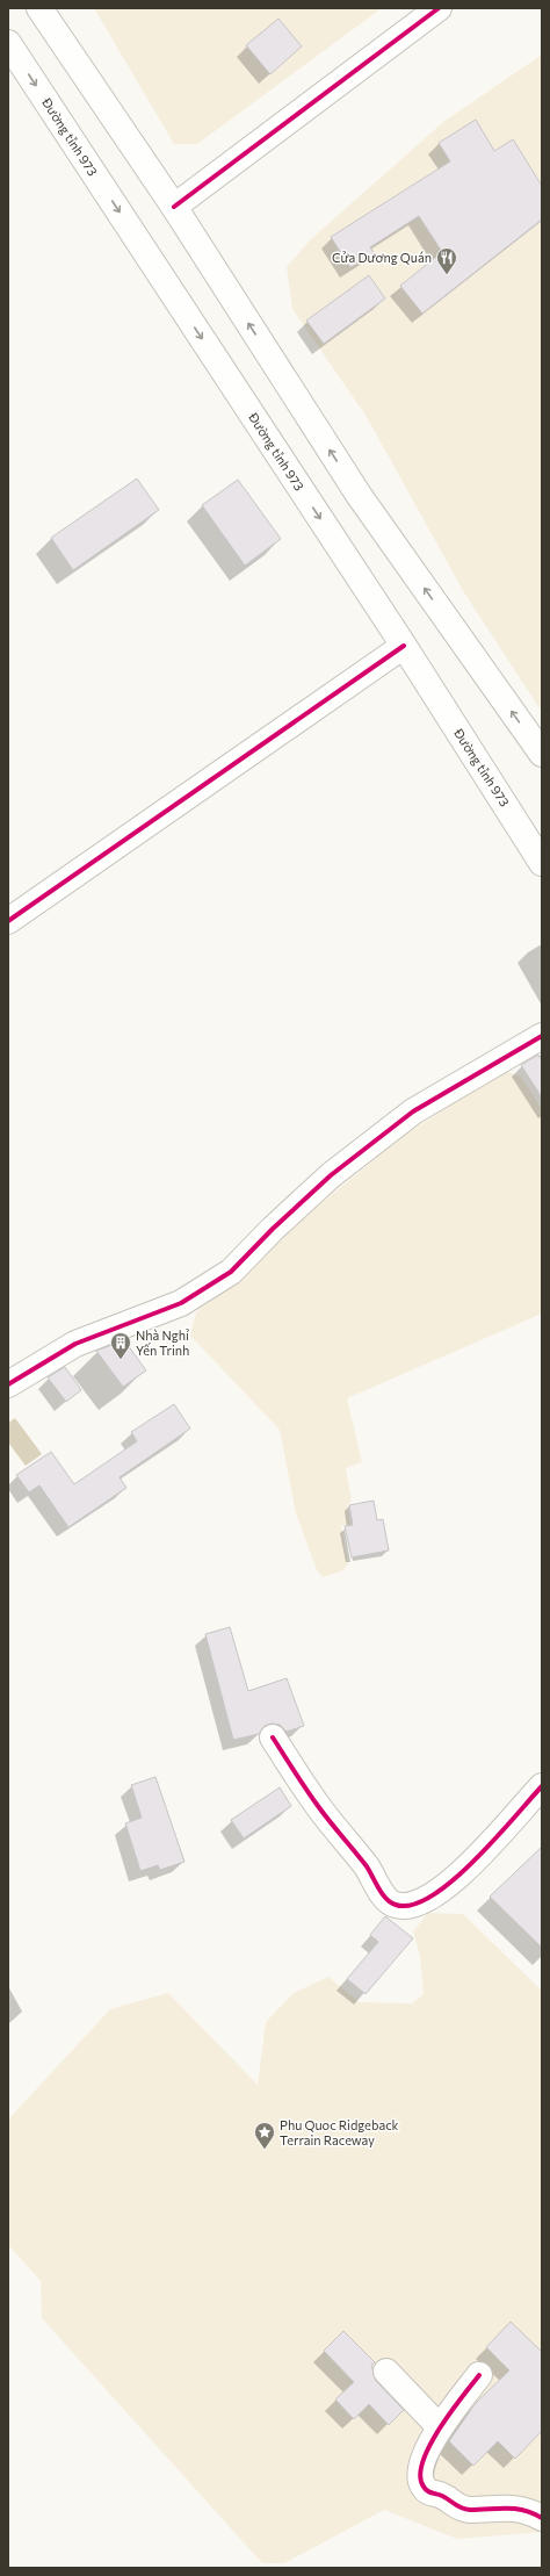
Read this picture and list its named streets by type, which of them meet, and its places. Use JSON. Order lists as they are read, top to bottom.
{
  "streets": {
    "street": ["Đường tỉnh 973"]
  },
  "places": {
    "restaurant": ["Cửa Dương Quán"],
    "building": ["Nhà Nghỉ Yến Trinh"],
    "place": ["Phu Quoc Ridgeback Terrain Raceway"]
  }
}
